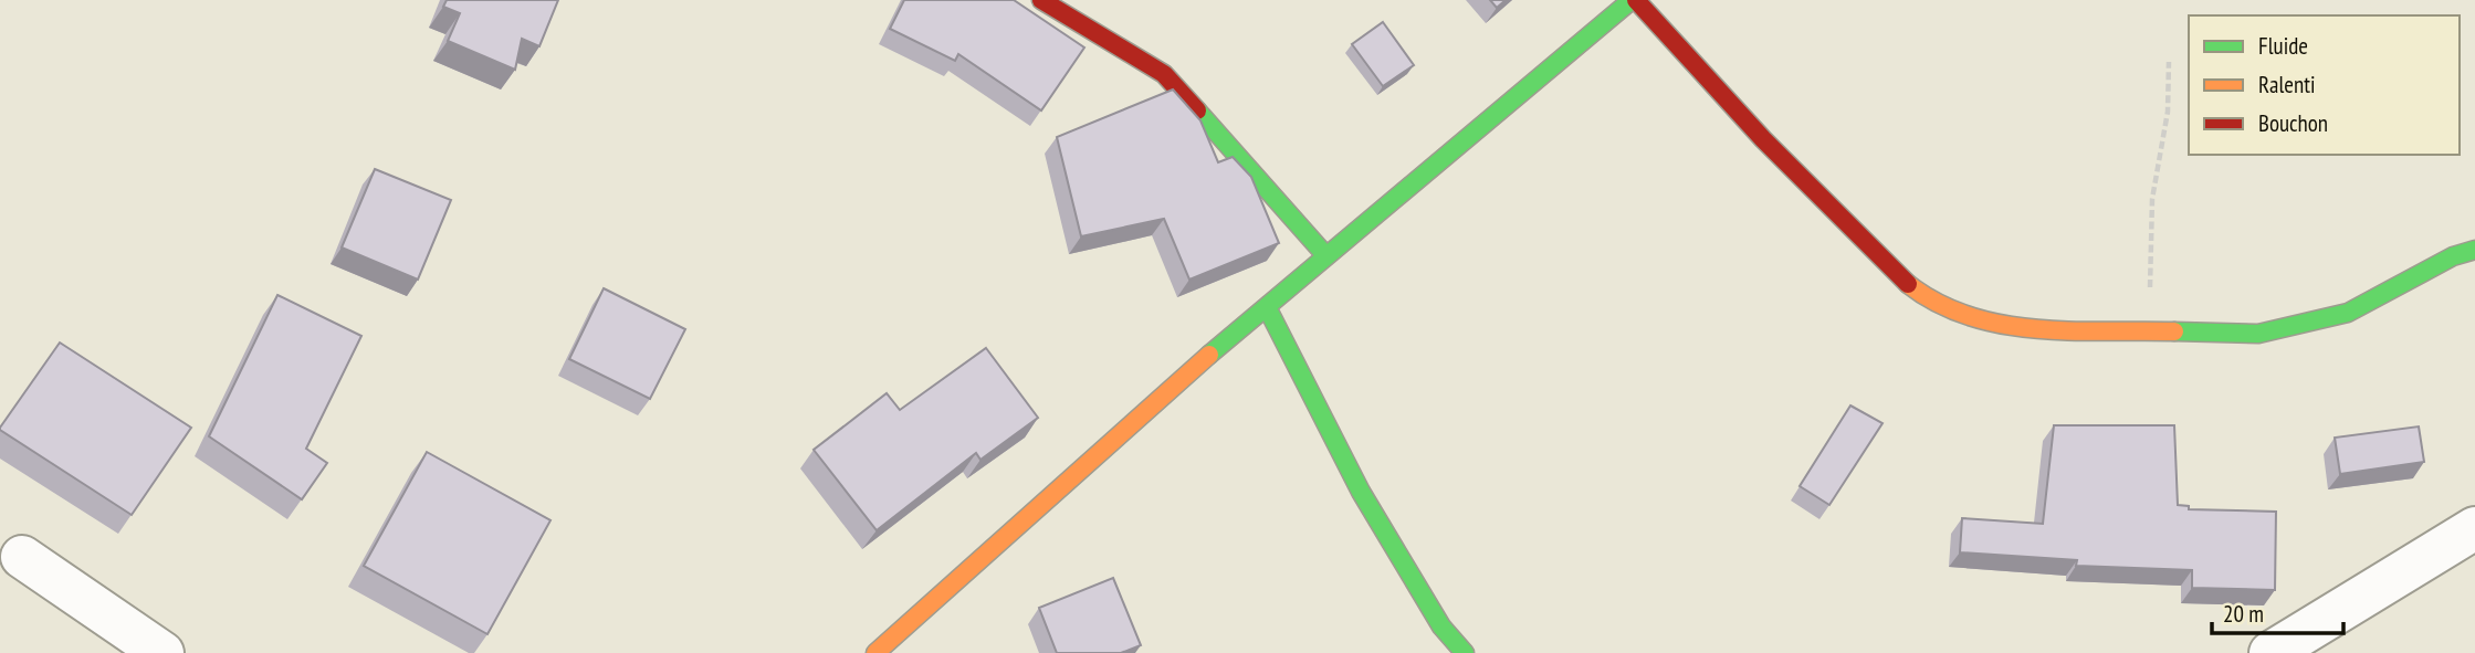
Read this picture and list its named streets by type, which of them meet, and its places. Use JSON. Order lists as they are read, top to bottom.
{
  "legend": ["Fluide", "Ralenti", "Bouchon"],
  "scale_bar": "20 m"
}
